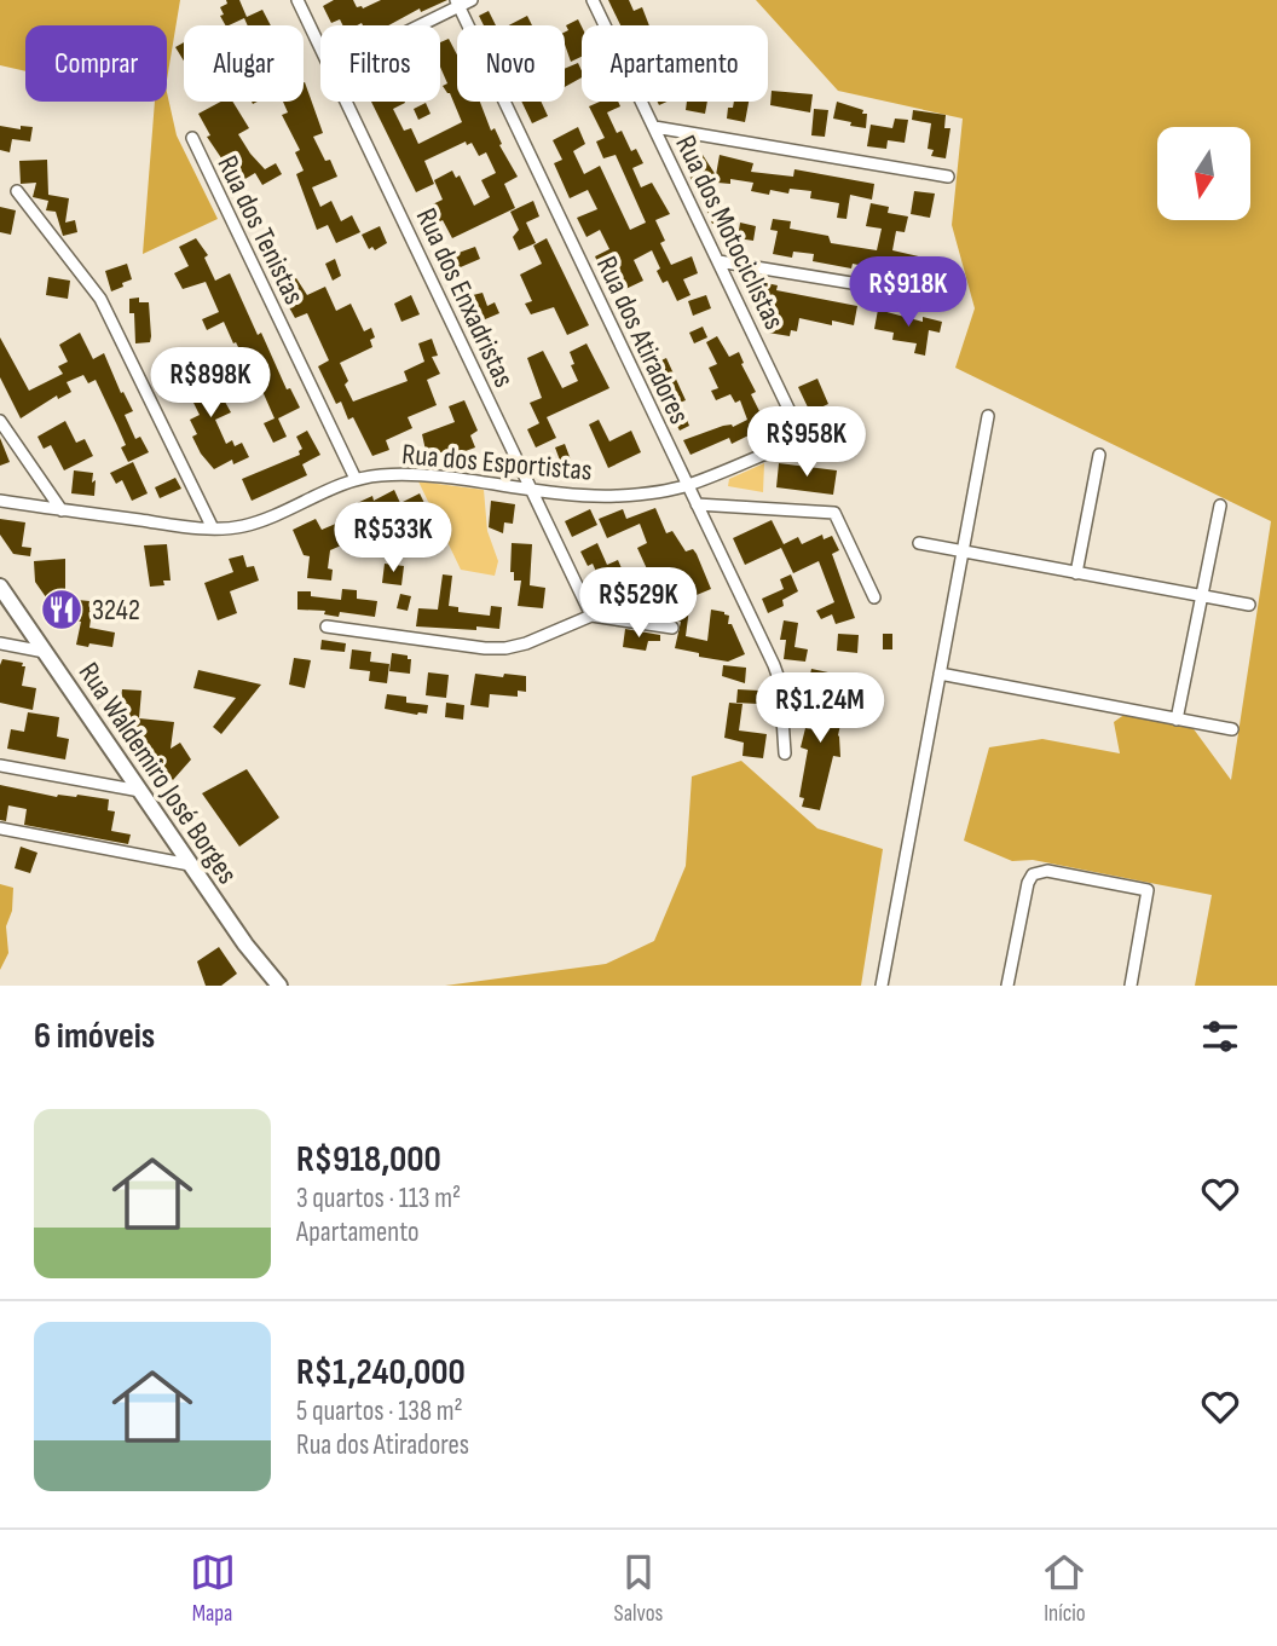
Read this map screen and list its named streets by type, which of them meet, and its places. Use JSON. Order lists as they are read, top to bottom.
{
  "streets": {
    "main road": ["Rua Waldemiro José Borges"],
    "street": [
      "Rua dos Tenistas",
      "Rua dos Motociclistas",
      "Rua dos Enxadristas",
      "Rua dos Atiradores",
      "Rua dos Esportistas"
    ]
  },
  "crossings": [
    ["Rua dos Tenistas", "Rua dos Esportistas"],
    ["Rua dos Motociclistas", "Rua dos Esportistas"],
    ["Rua dos Enxadristas", "Rua dos Esportistas"],
    ["Rua dos Atiradores", "Rua dos Esportistas"]
  ],
  "places": {
    "restaurant": ["3242"]
  },
  "north": "bottom",
  "page": {
    "chip": [
      "Comprar",
      "Alugar",
      "Filtros",
      "Novo",
      "Apartamento"
    ],
    "price": [
      "R$918K",
      "R$898K",
      "R$958K",
      "R$533K",
      "R$529K",
      "R$1.24M"
    ],
    "heading": "6 imóveis",
    "list": [
      {
        "name": "R$918,000",
        "note": "3 quartos · 113 m² · Apartamento"
      },
      {
        "name": "R$1,240,000",
        "note": "5 quartos · 138 m² · Rua dos Atiradores"
      }
    ],
    "tabs": ["Mapa", "Salvos", "Início"]
  }
}
